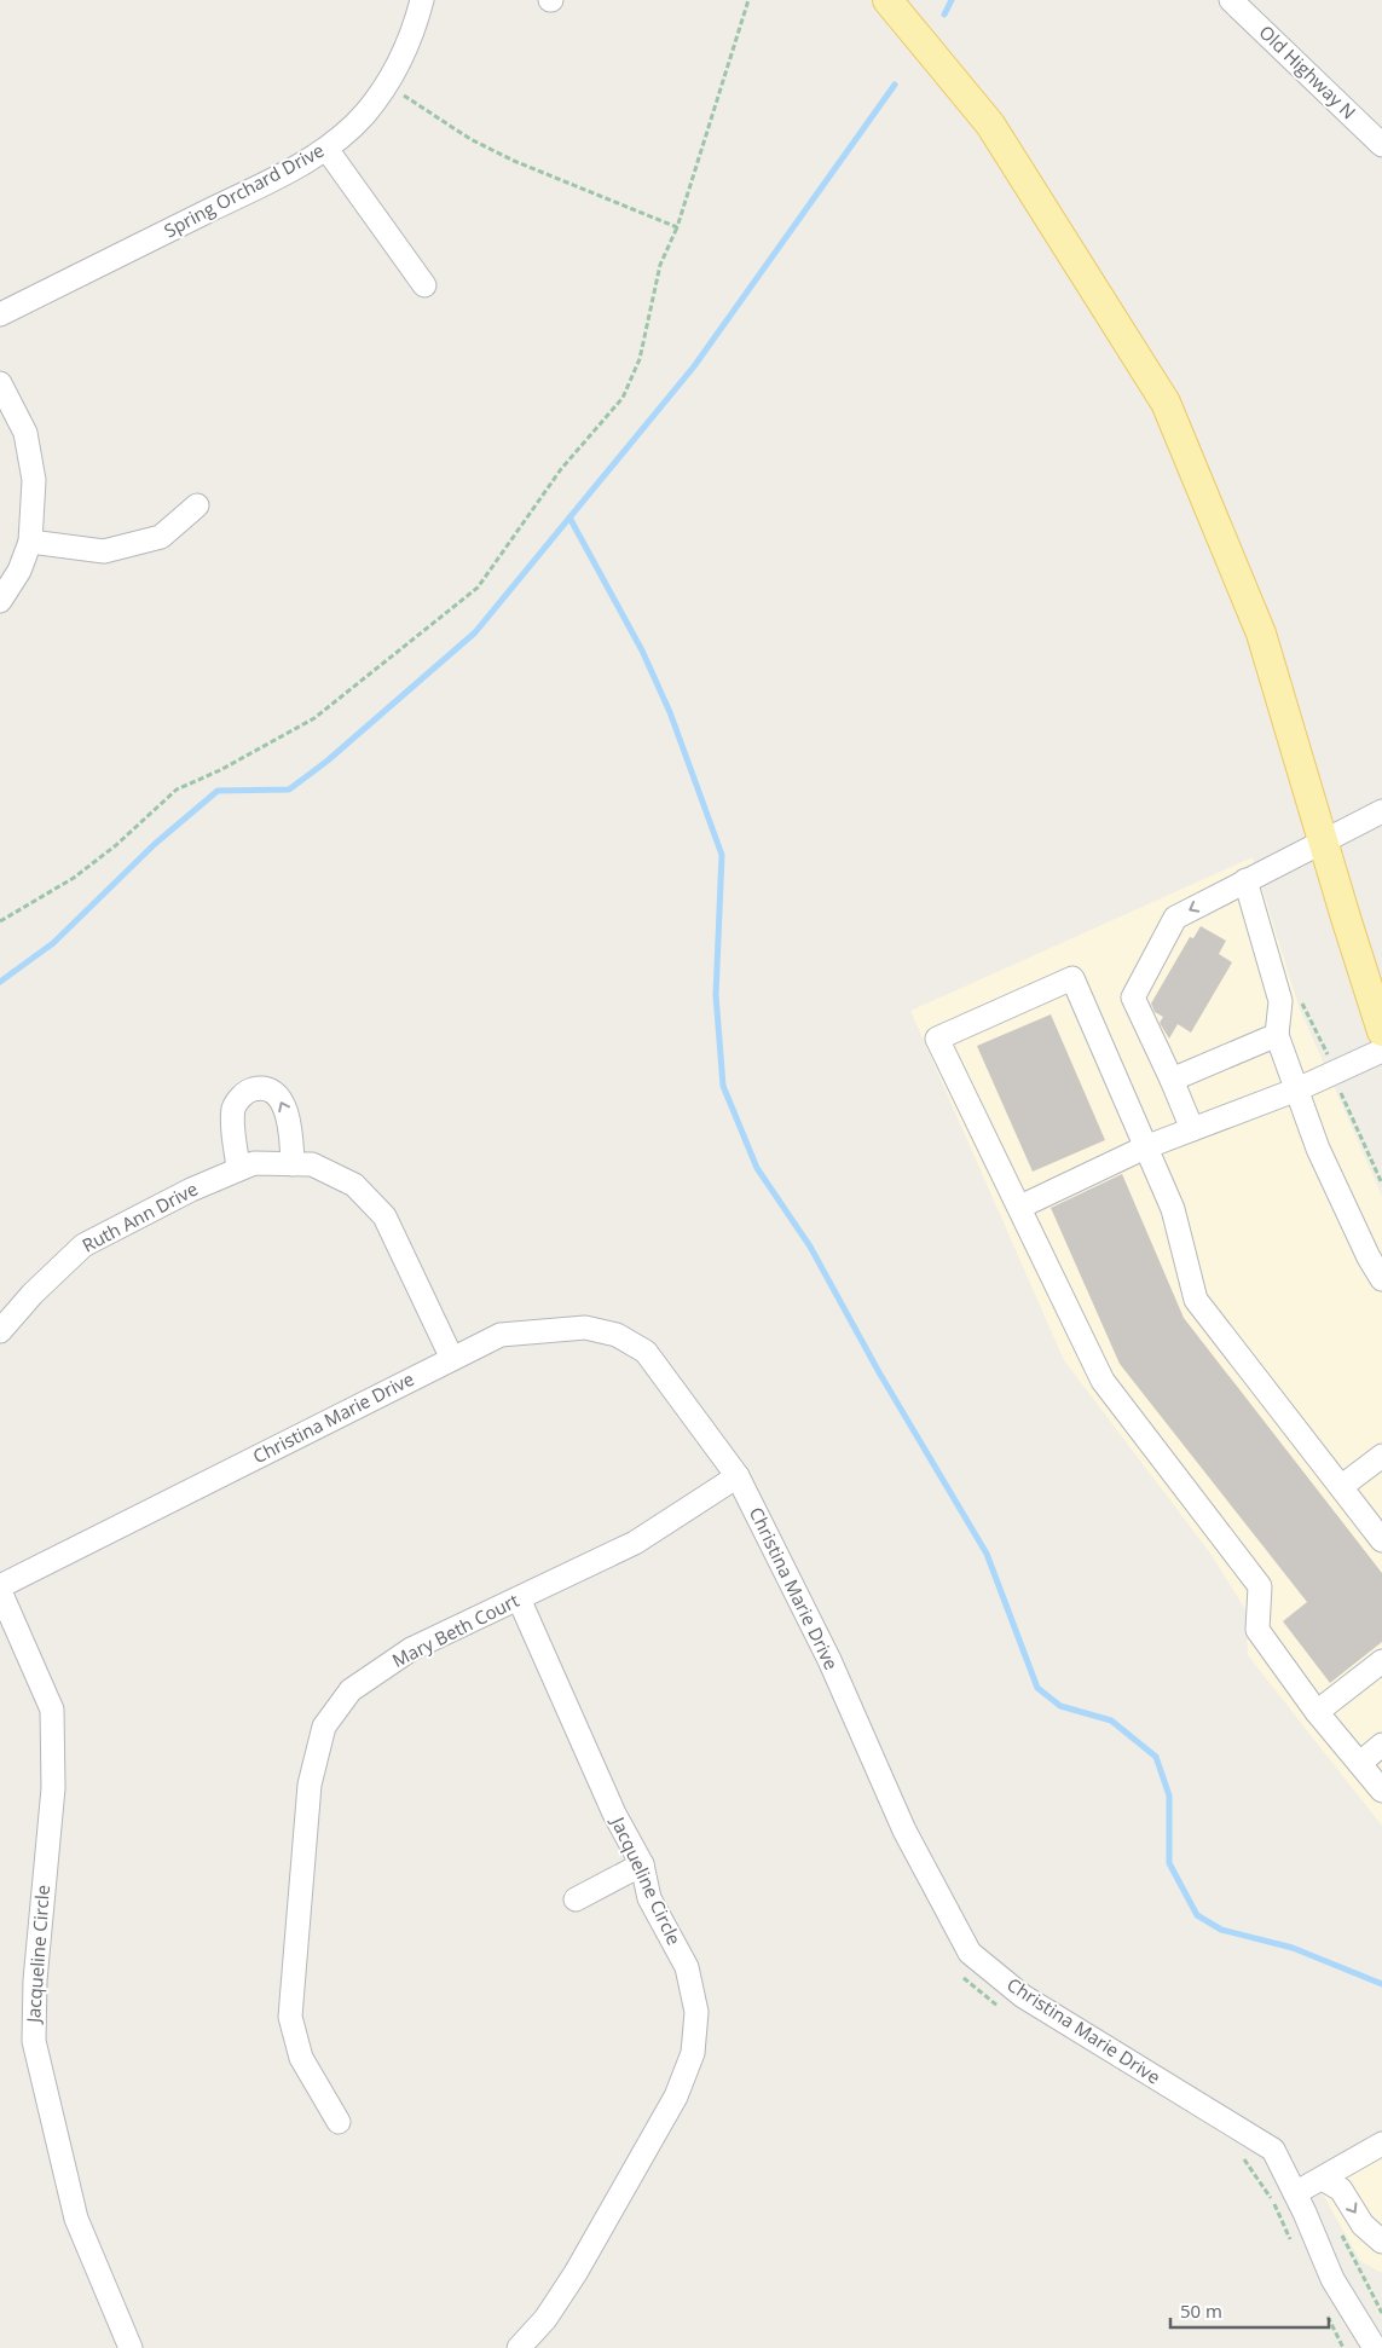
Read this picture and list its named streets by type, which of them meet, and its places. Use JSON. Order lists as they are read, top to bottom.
{
  "streets": {
    "street": [
      "Old Highway N",
      "Spring Orchard Drive",
      "Ruth Ann Drive",
      "Christina Marie Drive",
      "Mary Beth Court",
      "Jacqueline Circle"
    ]
  },
  "crossings": [
    ["Ruth Ann Drive", "Christina Marie Drive"],
    ["Christina Marie Drive", "Mary Beth Court"],
    ["Christina Marie Drive", "Jacqueline Circle"],
    ["Mary Beth Court", "Jacqueline Circle"]
  ],
  "scale_bar": "50 m"
}
